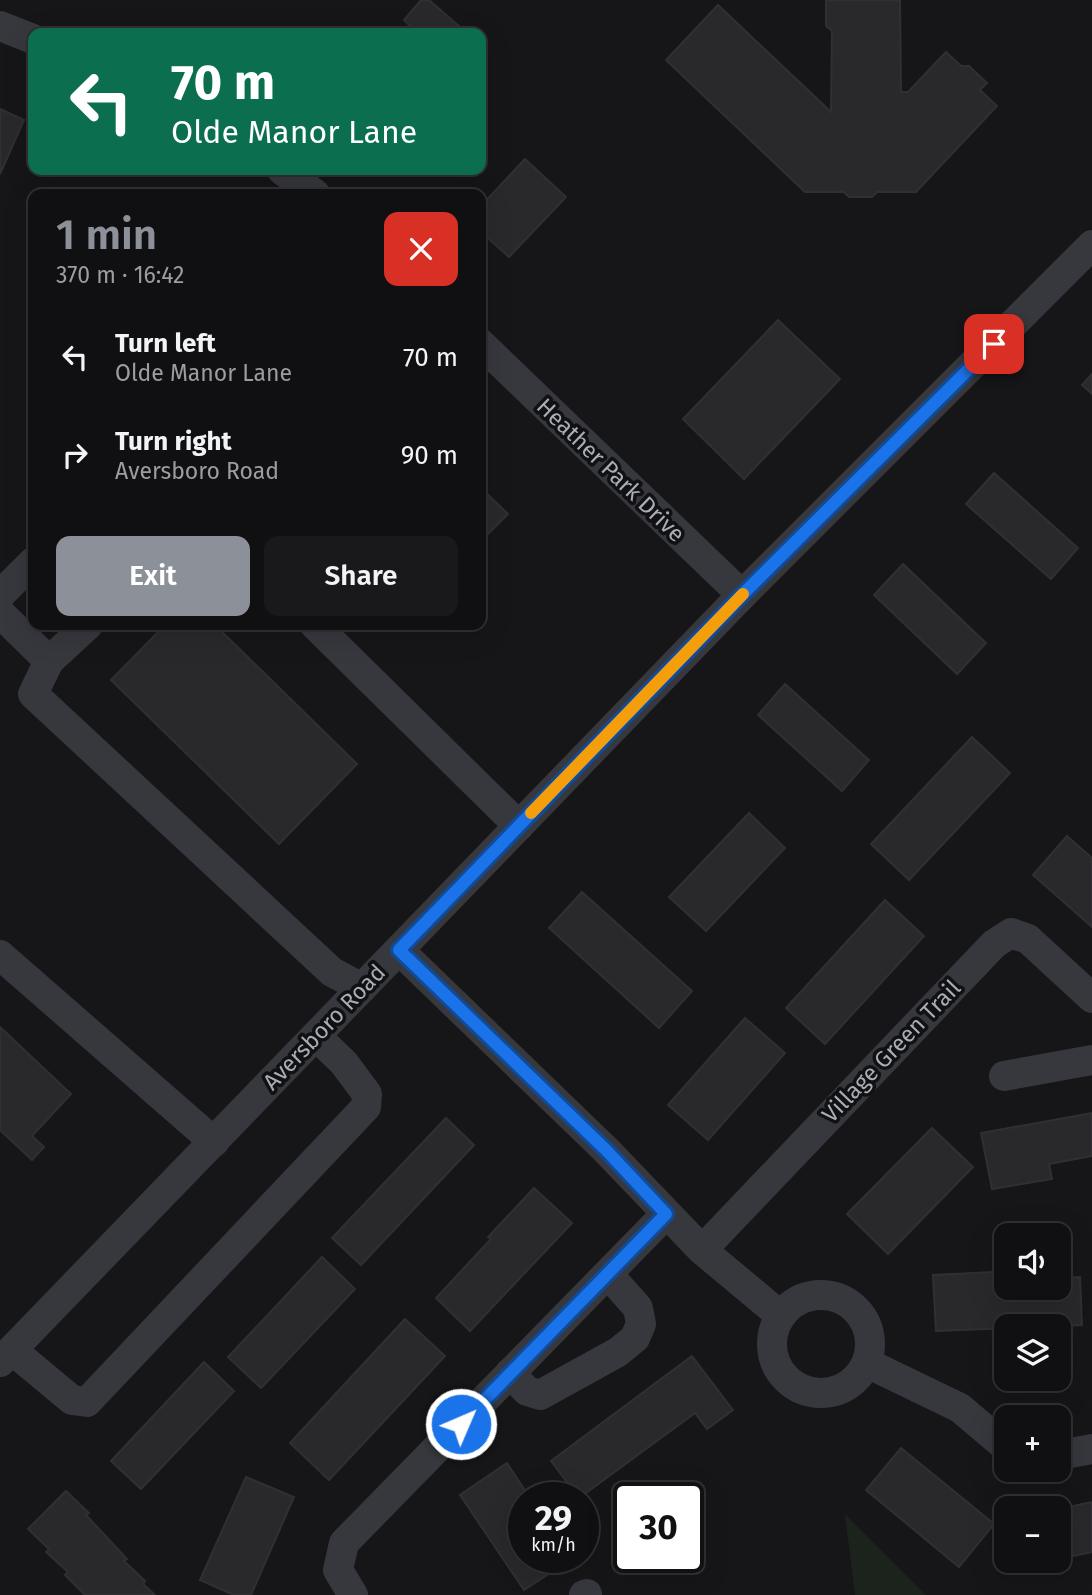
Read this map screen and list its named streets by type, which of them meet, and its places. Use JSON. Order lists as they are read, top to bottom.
{
  "streets": {
    "street": ["Heather Park Drive", "Aversboro Road", "Village Green Trail"]
  },
  "crossings": [
    ["Heather Park Drive", "Aversboro Road"]
  ],
  "page": {
    "turn": ["70 m", "Olde Manor Lane"],
    "heading": ["1 min", "370 m · 16:42"],
    "list": [
      {
        "name": "Turn left",
        "note": "Olde Manor Lane",
        "value": "70 m"
      },
      {
        "name": "Turn right",
        "note": "Aversboro Road",
        "value": "90 m"
      }
    ],
    "buttons": ["Exit", "Share"],
    "map_buttons": ["+", "−"],
    "speed": "29 km/h",
    "limit": "30"
  }
}
